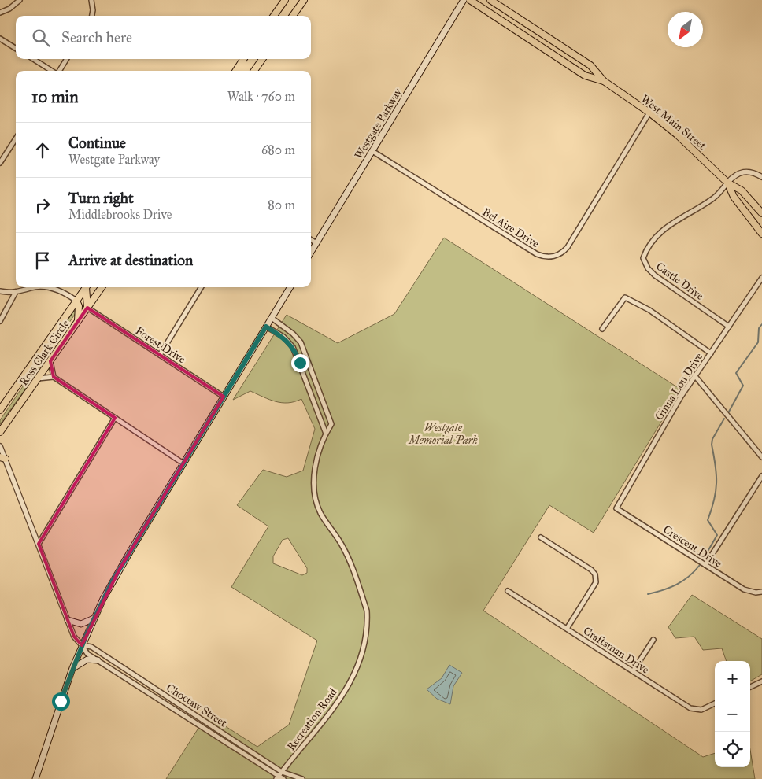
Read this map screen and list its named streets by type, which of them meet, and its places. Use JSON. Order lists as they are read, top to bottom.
{
  "streets": {
    "highway": ["West Main Street", "Ross Clark Circle"],
    "main road": ["Westgate Parkway"],
    "street": [
      "Bel Aire Drive",
      "Castle Drive",
      "Forest Drive",
      "Ginna Lou Drive",
      "Crescent Drive",
      "Craftsman Drive",
      "Choctaw Street",
      "Recreation Road"
    ]
  },
  "crossings": [
    ["West Main Street", "Bel Aire Drive"],
    ["West Main Street", "Castle Drive"],
    ["Westgate Parkway", "Bel Aire Drive"],
    ["Castle Drive", "Ginna Lou Drive"],
    ["Forest Drive", "Ross Clark Circle"],
    ["Ginna Lou Drive", "Crescent Drive"],
    ["Choctaw Street", "Recreation Road"]
  ],
  "parks": ["Westgate Memorial Park"],
  "north": "bottom left",
  "page": {
    "search": "Search here",
    "heading": ["10 min", "Walk · 760 m"],
    "list": [
      ["Continue", "Westgate Parkway", "680 m"],
      ["Turn right", "Middlebrooks Drive", "80 m"],
      "Arrive at destination"
    ],
    "map_buttons": ["+", "−"]
  }
}
